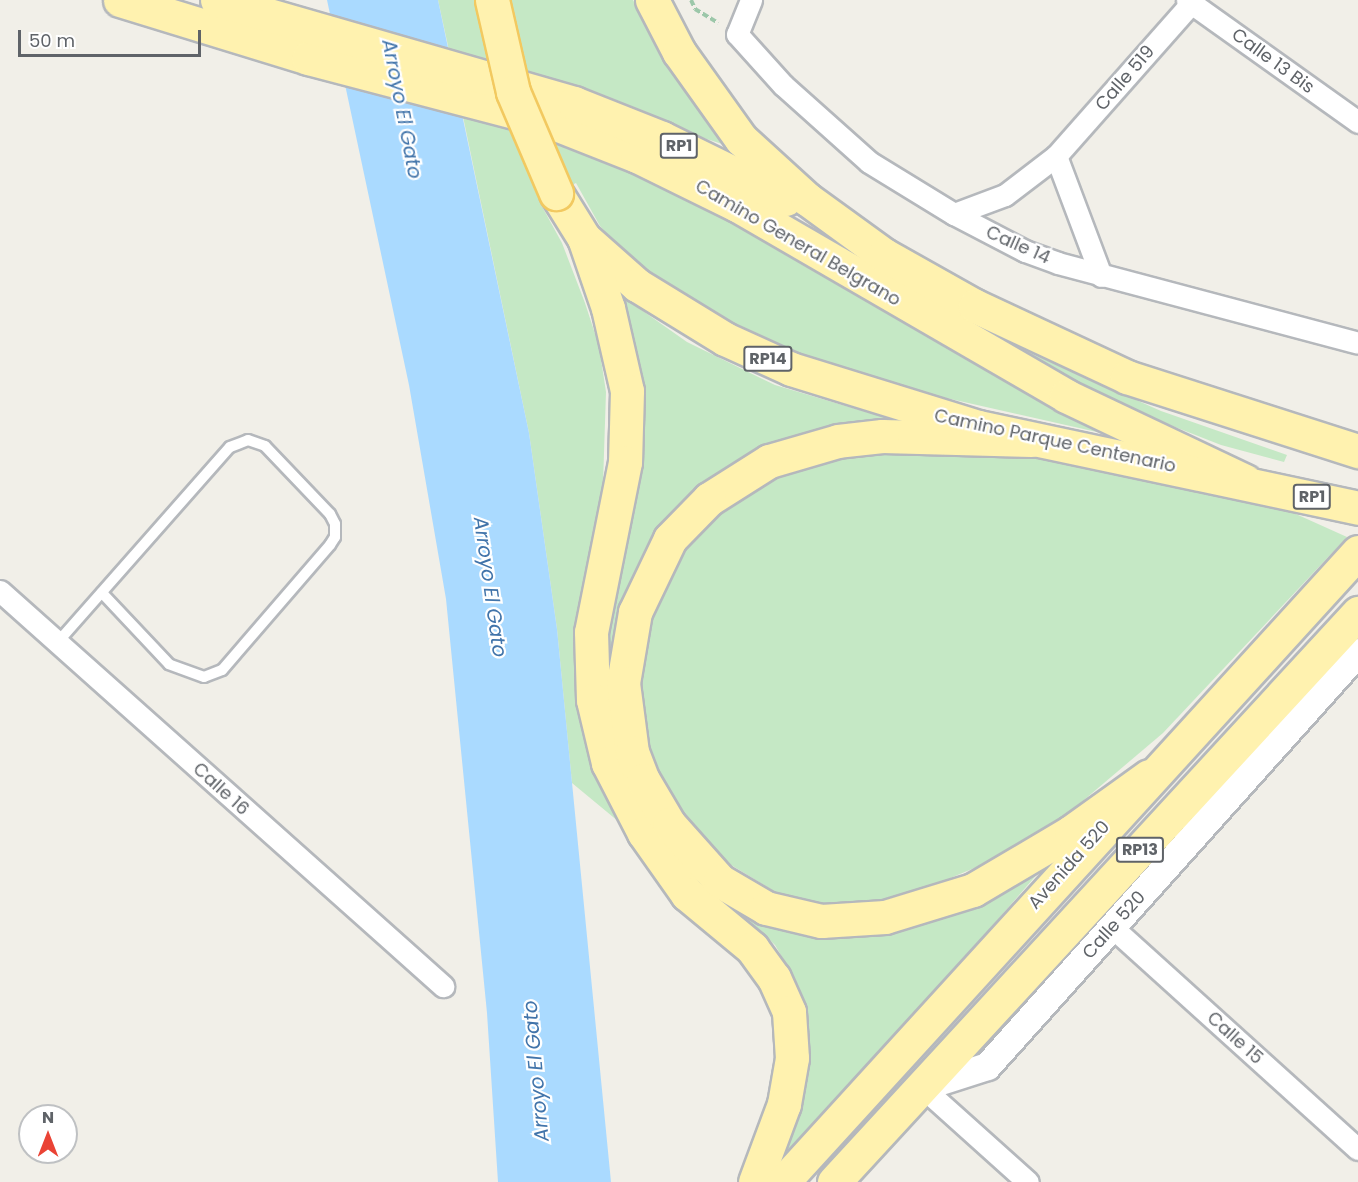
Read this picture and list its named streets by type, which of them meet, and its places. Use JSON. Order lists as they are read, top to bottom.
{
  "streets": {
    "main road": [
      "RP1",
      "Camino General Belgrano",
      "RP14",
      "Camino Parque Centenario",
      "RP13",
      "Avenida 520"
    ],
    "street": [
      "Calle 13 Bis",
      "Calle 519",
      "Calle 14",
      "Calle 16",
      "Calle 520",
      "Calle 15"
    ]
  },
  "crossings": [
    ["Calle 13 Bis", "Calle 519"],
    ["Calle 519", "Calle 14"],
    ["RP1", "Camino General Belgrano"],
    ["Camino General Belgrano", "Camino Parque Centenario"],
    ["RP13", "Calle 520"],
    ["Calle 520", "Calle 15"]
  ],
  "water": ["Arroyo El Gato"],
  "scale_bar": "50 m",
  "north": "top"
}
